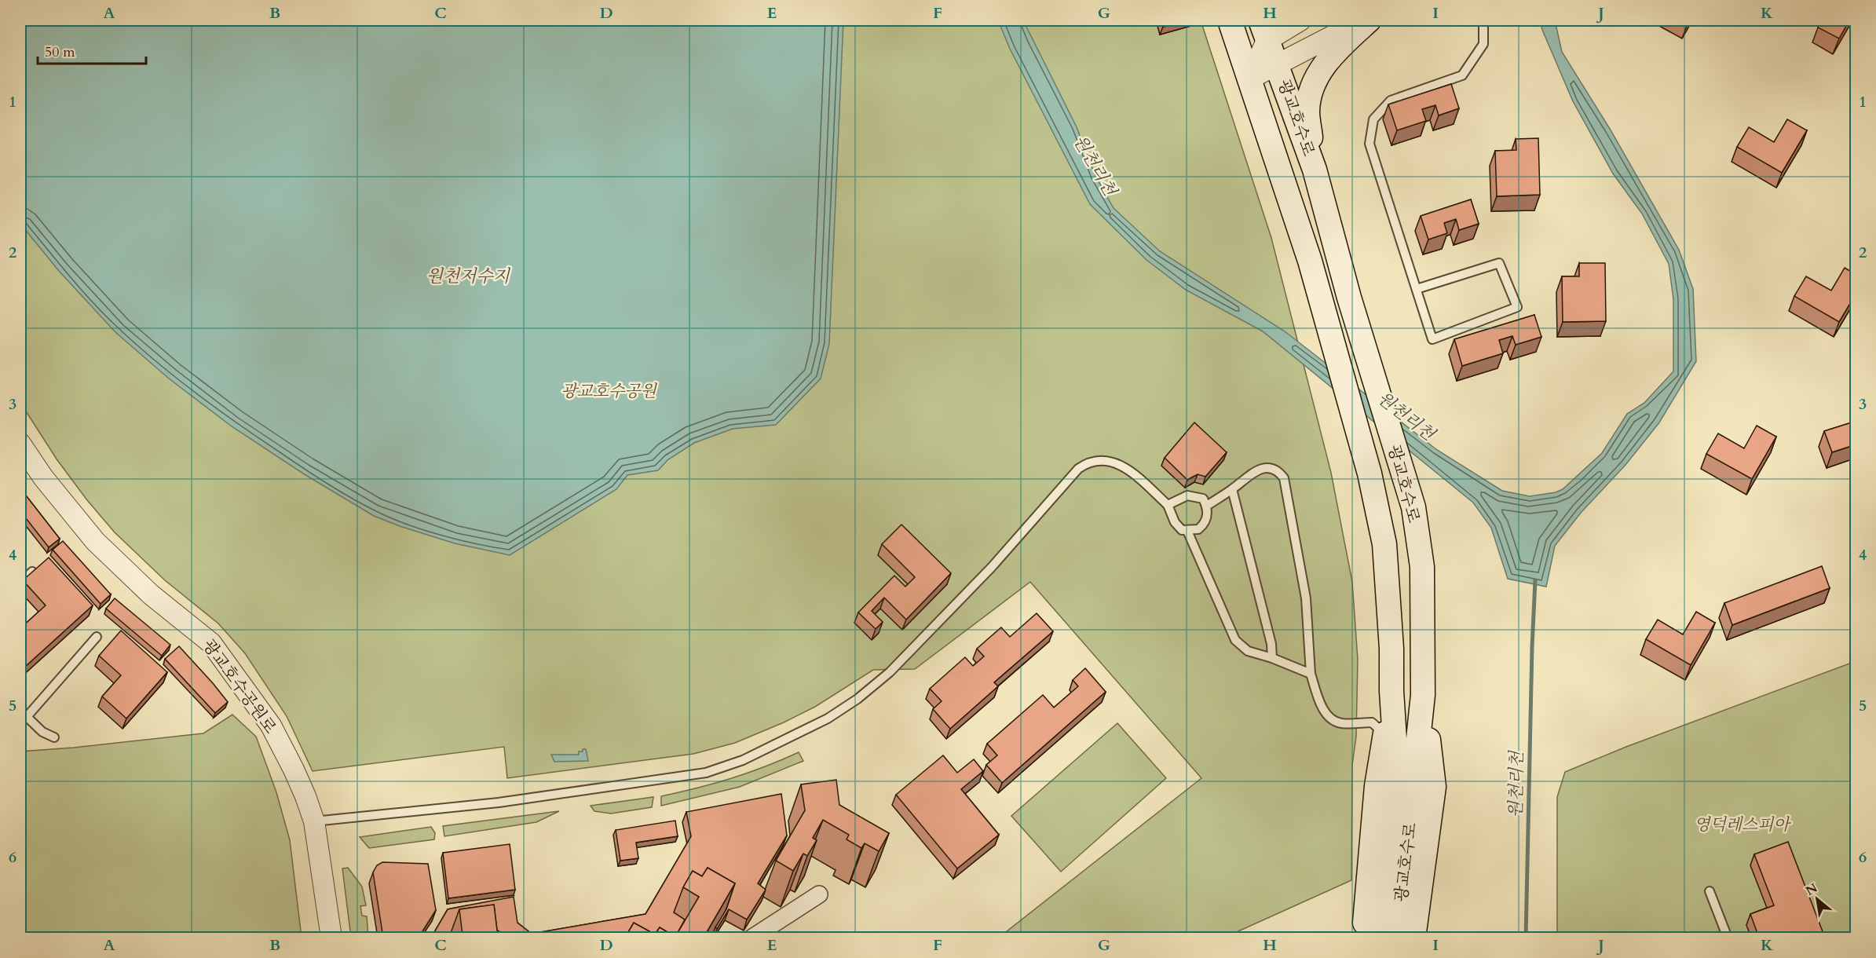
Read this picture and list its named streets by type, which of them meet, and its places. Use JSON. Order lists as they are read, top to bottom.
{
  "streets": {
    "main road": ["광교호수로"],
    "street": ["광교호수공원로"]
  },
  "water": ["원천리천", "원천저수지"],
  "parks": ["광교호수공원", "영덕레스피아"],
  "scale_bar": "50 m",
  "north": "top left",
  "grid": {
    "columns": [
      "A",
      "B",
      "C",
      "D",
      "E",
      "F",
      "G",
      "H",
      "I",
      "J",
      "K"
    ],
    "rows": [
      "1",
      "2",
      "3",
      "4",
      "5",
      "6"
    ]
  }
}
